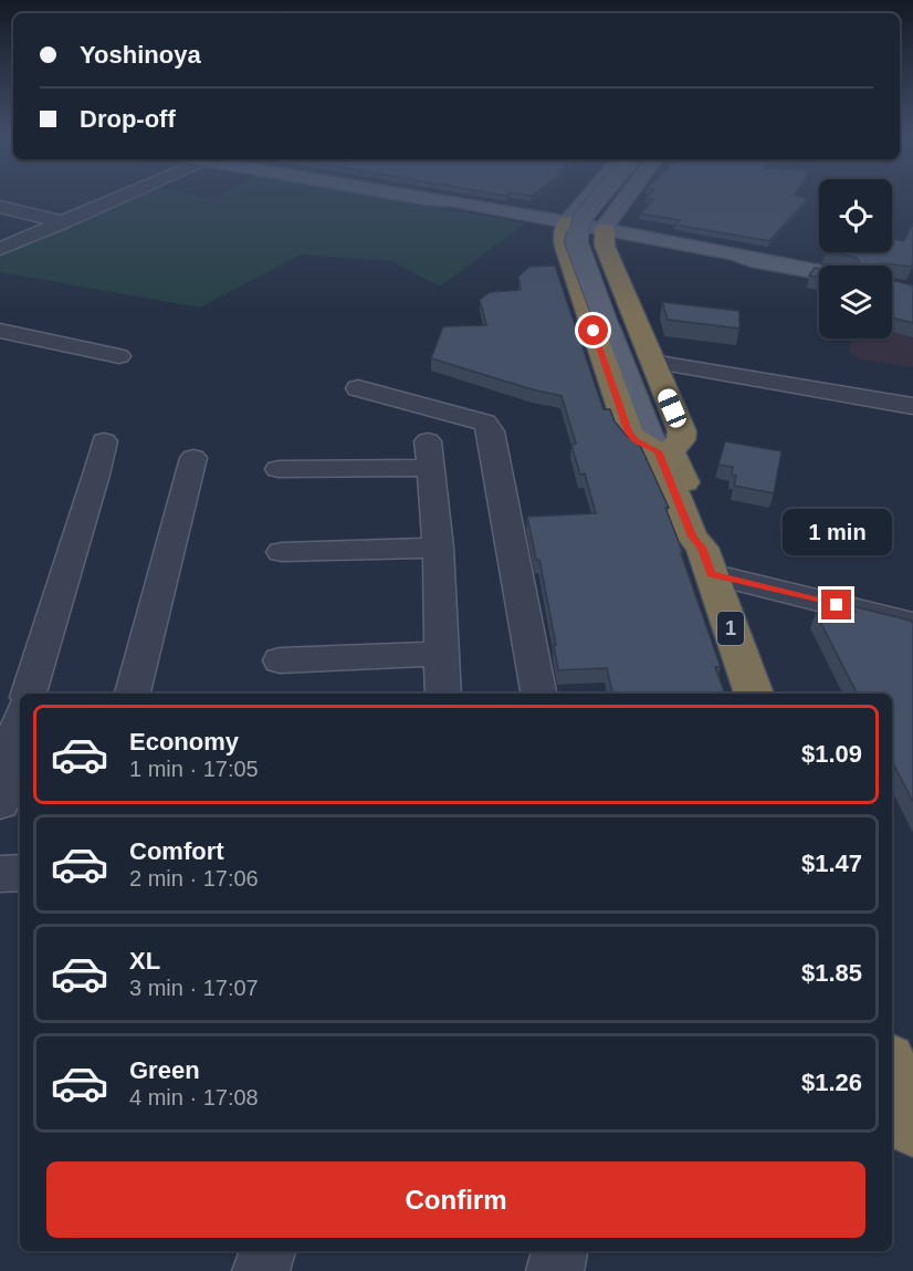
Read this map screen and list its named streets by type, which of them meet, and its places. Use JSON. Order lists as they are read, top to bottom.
{
  "streets": {
    "highway": ["1"]
  },
  "page": {
    "banner": ["Yoshinoya", "Drop-off"],
    "bubble": "1 min",
    "list": [
      {
        "name": "Economy",
        "note": "1 min · 17:05",
        "value": "$1.09"
      },
      {
        "name": "Comfort",
        "note": "2 min · 17:06",
        "value": "$1.47"
      },
      {
        "name": "XL",
        "note": "3 min · 17:07",
        "value": "$1.85"
      },
      {
        "name": "Green",
        "note": "4 min · 17:08",
        "value": "$1.26"
      }
    ],
    "buttons": "Confirm"
  }
}
